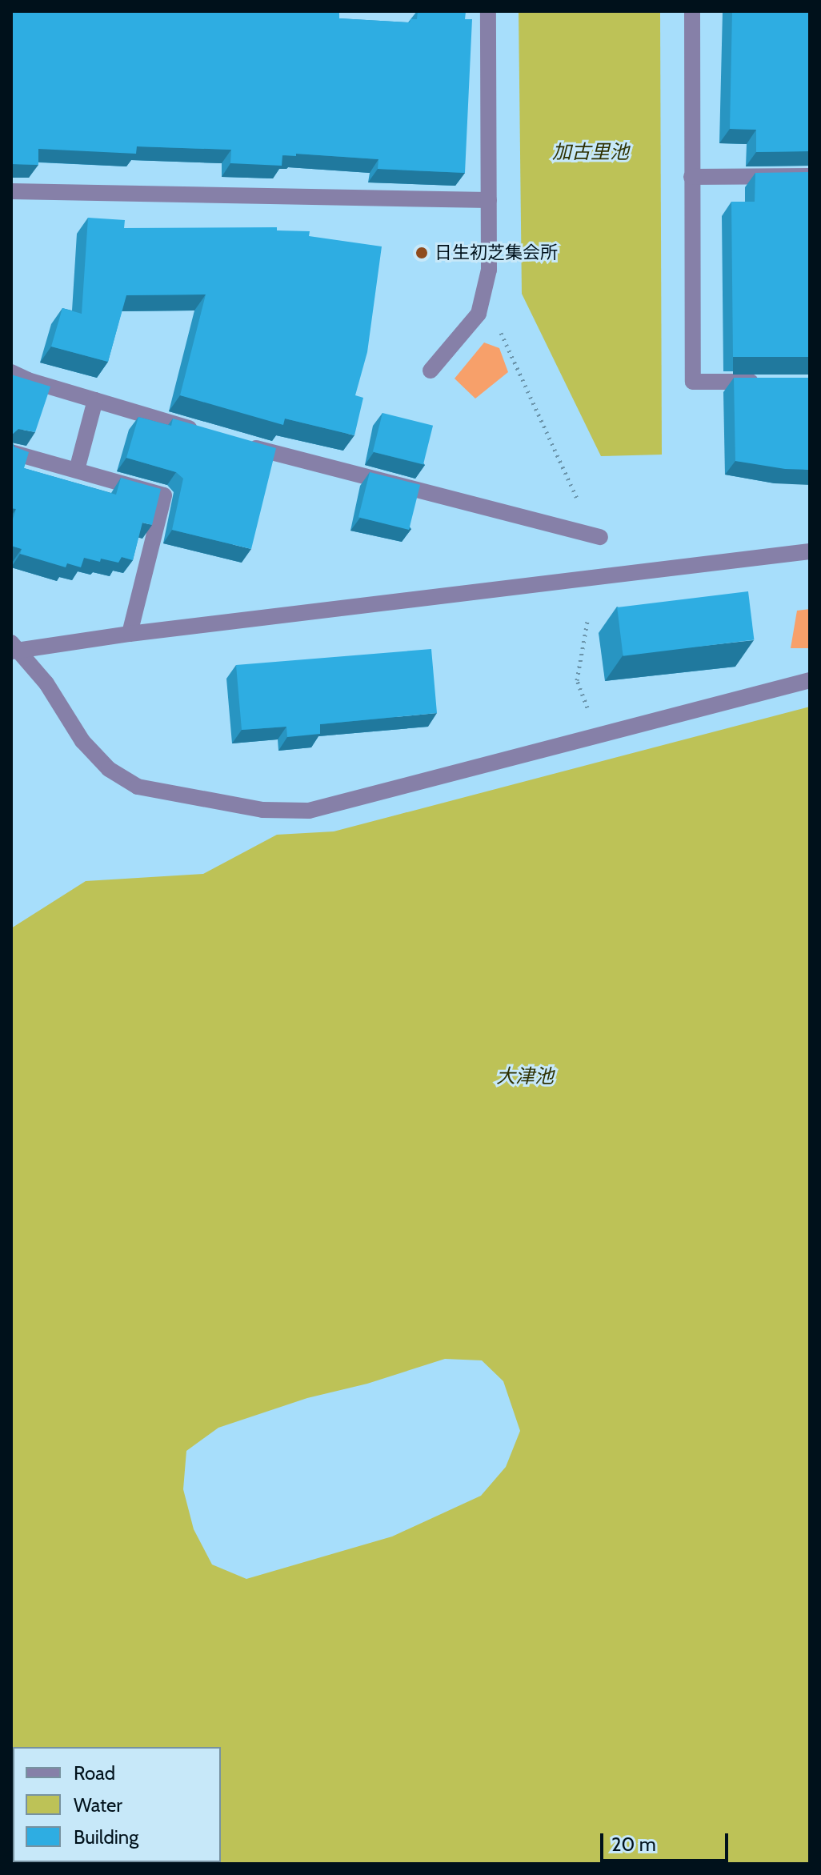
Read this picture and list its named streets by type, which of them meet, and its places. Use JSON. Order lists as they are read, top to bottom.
{
  "water": ["加古里池", "大津池"],
  "places": ["日生初芝集会所"],
  "legend": ["Road", "Water", "Building"],
  "scale_bar": "20 m"
}
